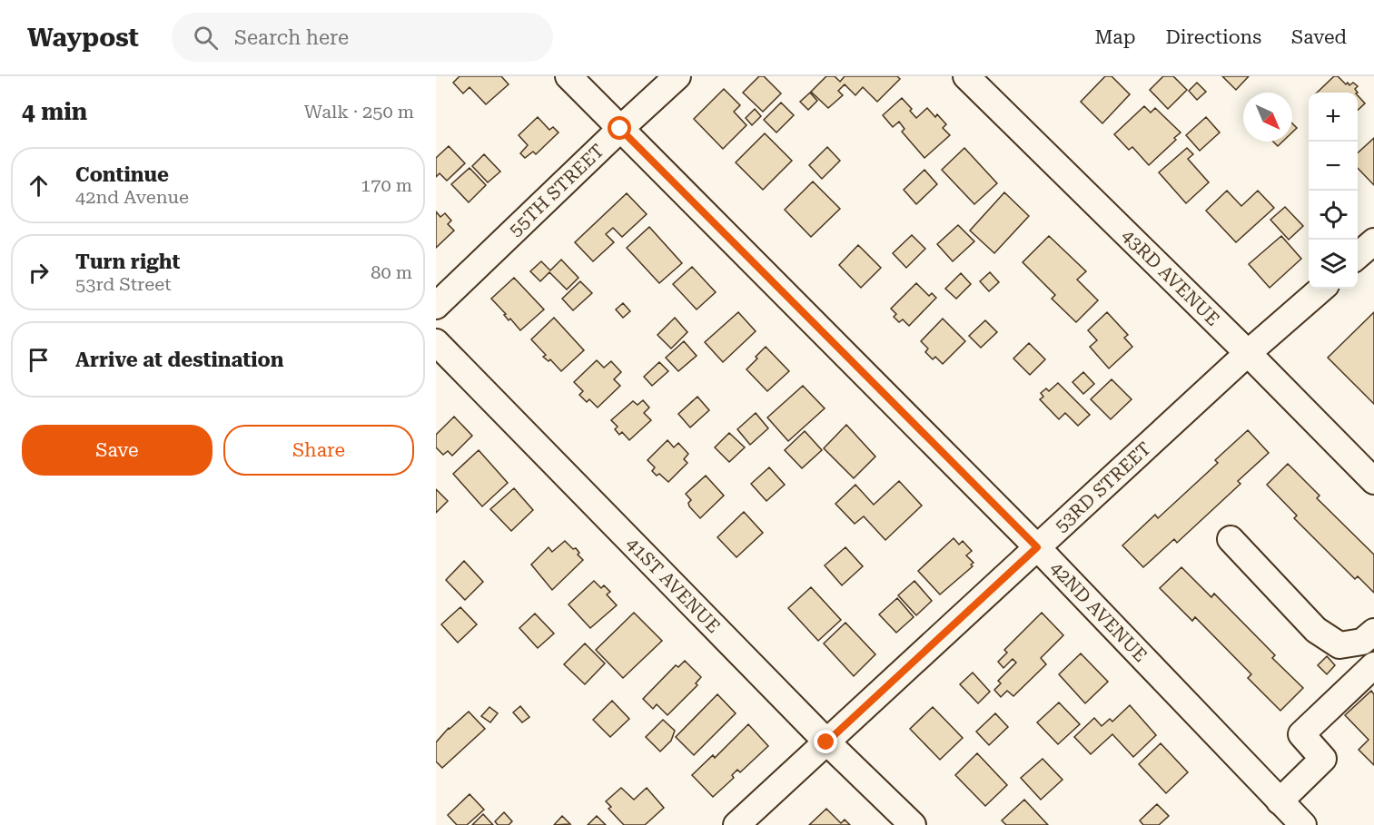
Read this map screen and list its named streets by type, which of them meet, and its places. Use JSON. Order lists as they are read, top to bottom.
{
  "streets": {
    "street": [
      "55TH STREET",
      "43RD AVENUE",
      "53RD STREET",
      "41ST AVENUE",
      "42ND AVENUE"
    ]
  },
  "crossings": [
    ["55TH STREET", "42ND AVENUE"],
    ["43RD AVENUE", "53RD STREET"],
    ["53RD STREET", "41ST AVENUE"],
    ["53RD STREET", "42ND AVENUE"]
  ],
  "north": "bottom right",
  "page": {
    "header": "Waypost",
    "search": "Search here",
    "nav": ["Map", "Directions", "Saved"],
    "heading": ["4 min", "Walk · 250 m"],
    "map_buttons": ["+", "−"],
    "list": [
      ["Continue", "42nd Avenue", "170 m"],
      ["Turn right", "53rd Street", "80 m"],
      "Arrive at destination"
    ],
    "buttons": ["Save", "Share"]
  }
}
